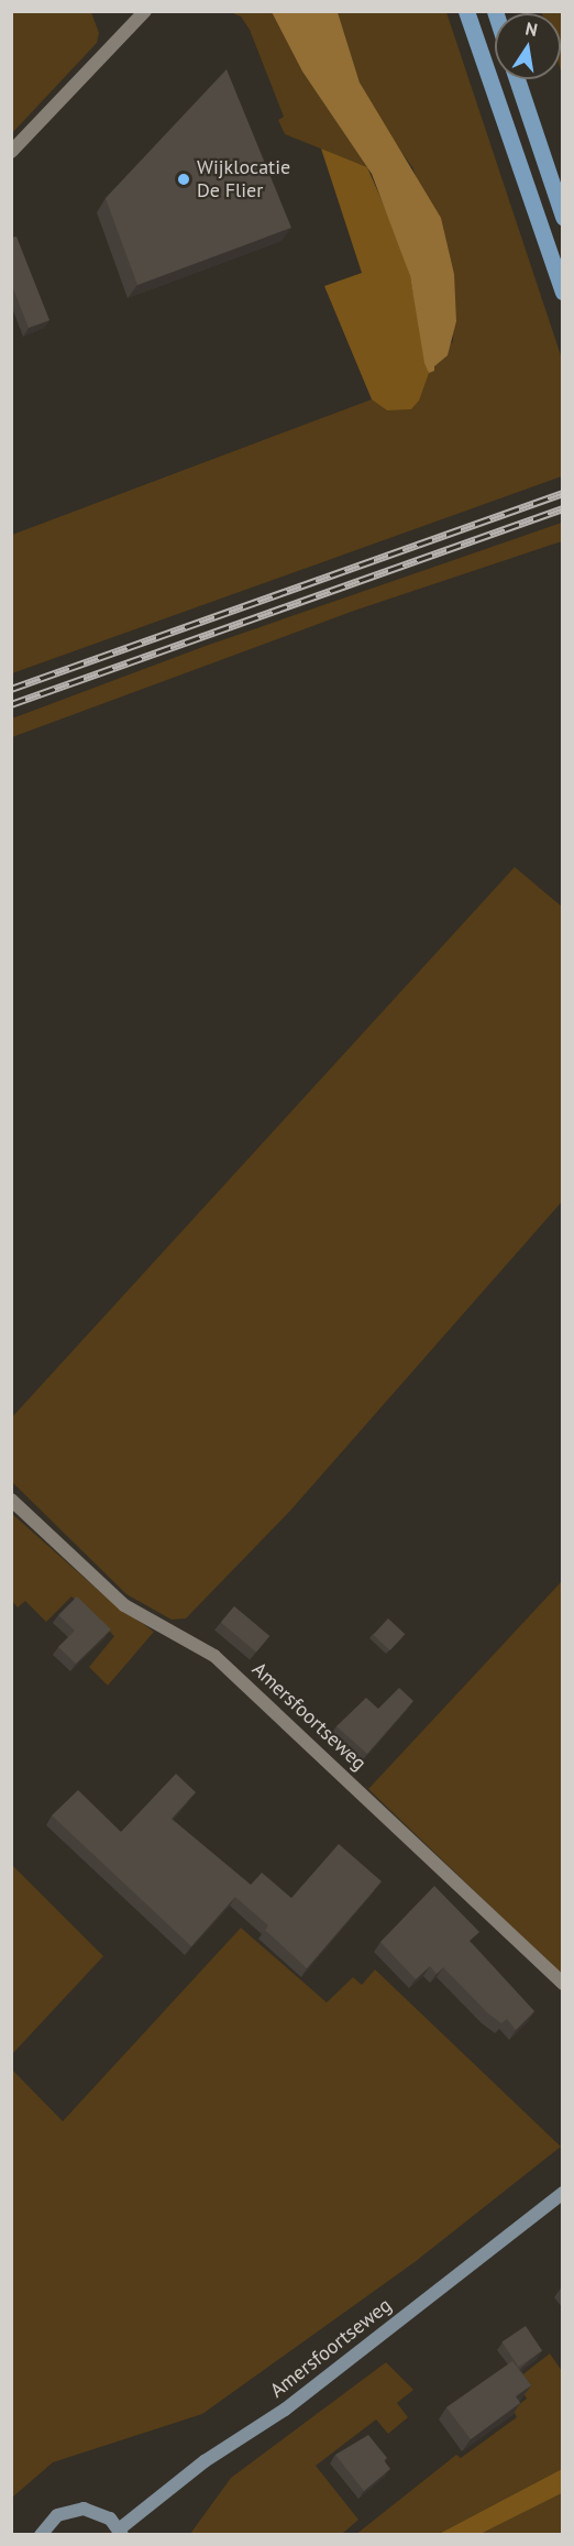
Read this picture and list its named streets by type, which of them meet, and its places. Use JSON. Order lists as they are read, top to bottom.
{
  "streets": {
    "main road": ["Amersfoortseweg"]
  },
  "places": ["Wijklocatie De Flier"],
  "north": "top"
}
